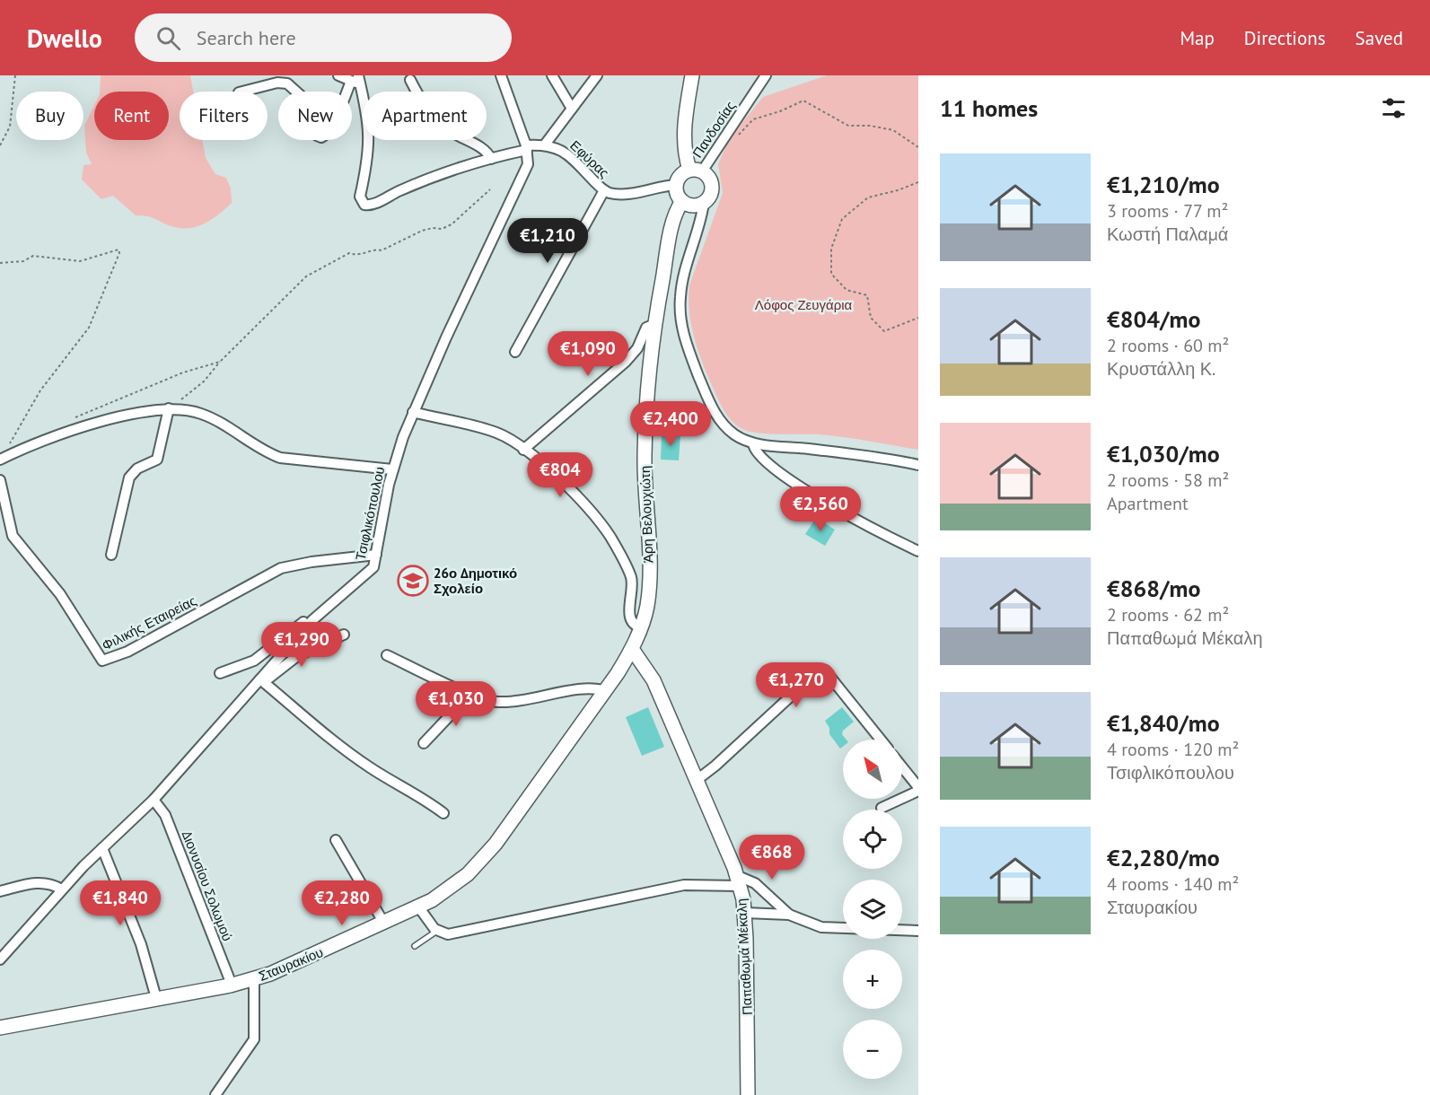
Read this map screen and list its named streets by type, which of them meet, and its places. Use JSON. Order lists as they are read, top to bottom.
{
  "streets": {
    "street": [
      "Πανδοσίας",
      "Εφύρας",
      "Τσιφλικόπουλου",
      "Άρη Βελουχιώτη",
      "Φιλικής Εταιρείας",
      "Διονυσίου Σολωμού",
      "Παπαθωμά Μέκαλη",
      "Σταυρακίου"
    ]
  },
  "crossings": [
    ["Πανδοσίας", "Εφύρας"],
    ["Πανδοσίας", "Άρη Βελουχιώτη"],
    ["Εφύρας", "Τσιφλικόπουλου"],
    ["Εφύρας", "Άρη Βελουχιώτη"],
    ["Τσιφλικόπουλου", "Φιλικής Εταιρείας"],
    ["Τσιφλικόπουλου", "Διονυσίου Σολωμού"],
    ["Άρη Βελουχιώτη", "Παπαθωμά Μέκαλη"],
    ["Άρη Βελουχιώτη", "Σταυρακίου"],
    ["Διονυσίου Σολωμού", "Σταυρακίου"]
  ],
  "parks": ["Λόφος Ζευγάρια"],
  "places": {
    "school or university": ["26ο Δημοτικό Σχολείο"]
  },
  "north": "top left",
  "page": {
    "header": "Dwello",
    "search": "Search here",
    "nav": ["Map", "Directions", "Saved"],
    "heading": "11 homes",
    "chip": [
      "Buy",
      "Rent",
      "Filters",
      "New",
      "Apartment"
    ],
    "list": [
      {
        "name": "€1,210/mo",
        "note": "3 rooms · 77 m² · Κωστή Παλαμά"
      },
      {
        "name": "€804/mo",
        "note": "2 rooms · 60 m² · Κρυστάλλη Κ."
      },
      {
        "name": "€1,030/mo",
        "note": "2 rooms · 58 m² · Apartment"
      },
      {
        "name": "€868/mo",
        "note": "2 rooms · 62 m² · Παπαθωμά Μέκαλη"
      },
      {
        "name": "€1,840/mo",
        "note": "4 rooms · 120 m² · Τσιφλικόπουλου"
      },
      {
        "name": "€2,280/mo",
        "note": "4 rooms · 140 m² · Σταυρακίου"
      }
    ],
    "price": [
      "€1,210",
      "€1,090",
      "€2,400",
      "€804",
      "€2,560",
      "€1,290",
      "€1,270",
      "€1,030",
      "€868",
      "€1,840",
      "€2,280"
    ],
    "map_buttons": ["+", "−"]
  }
}
